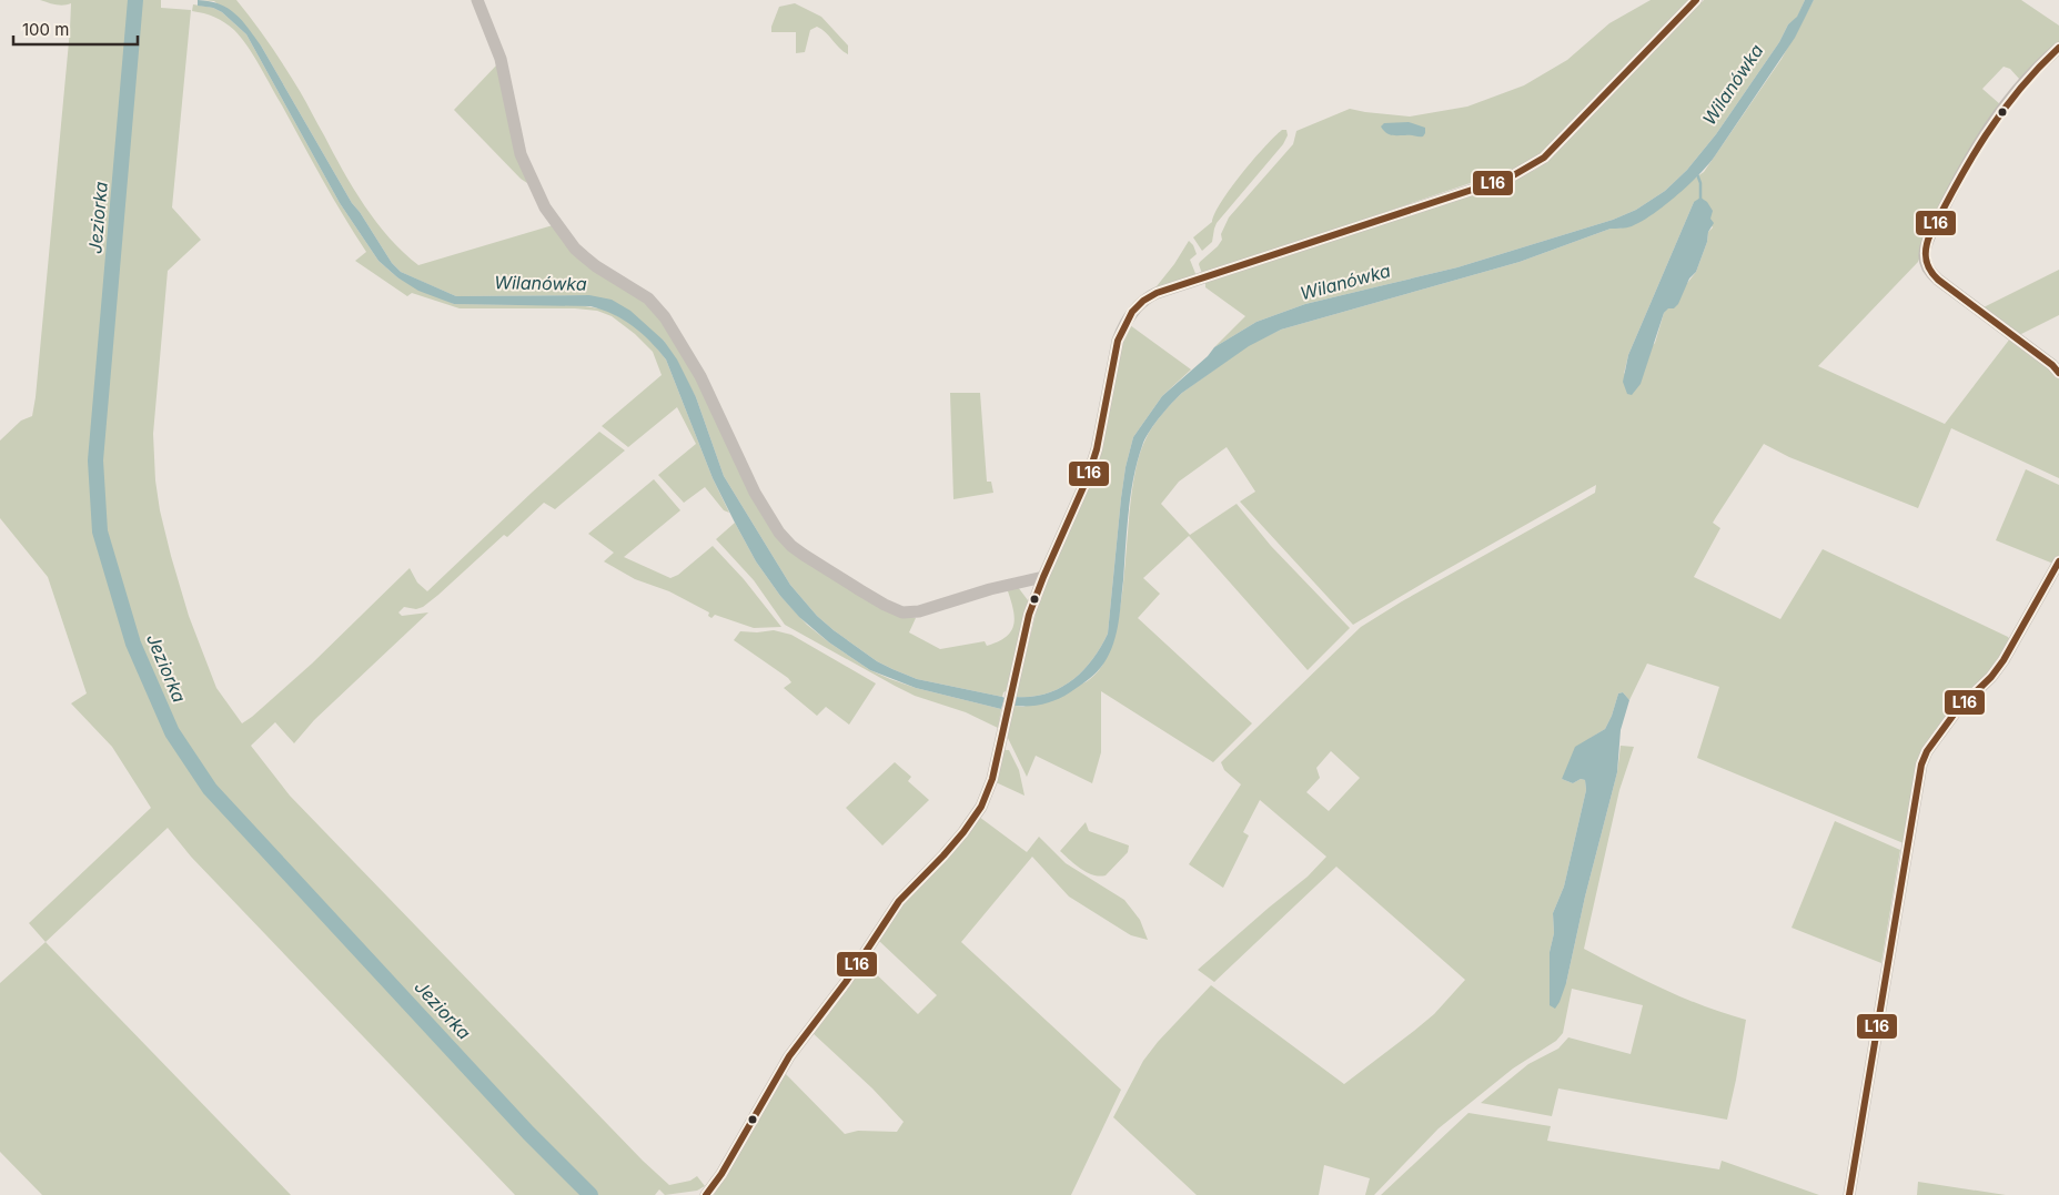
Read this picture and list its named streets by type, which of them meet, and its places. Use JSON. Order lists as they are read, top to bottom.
{
  "water": ["Wilanówka", "Jeziorka"],
  "lines": ["transit line L16"],
  "scale_bar": "100 m"
}
